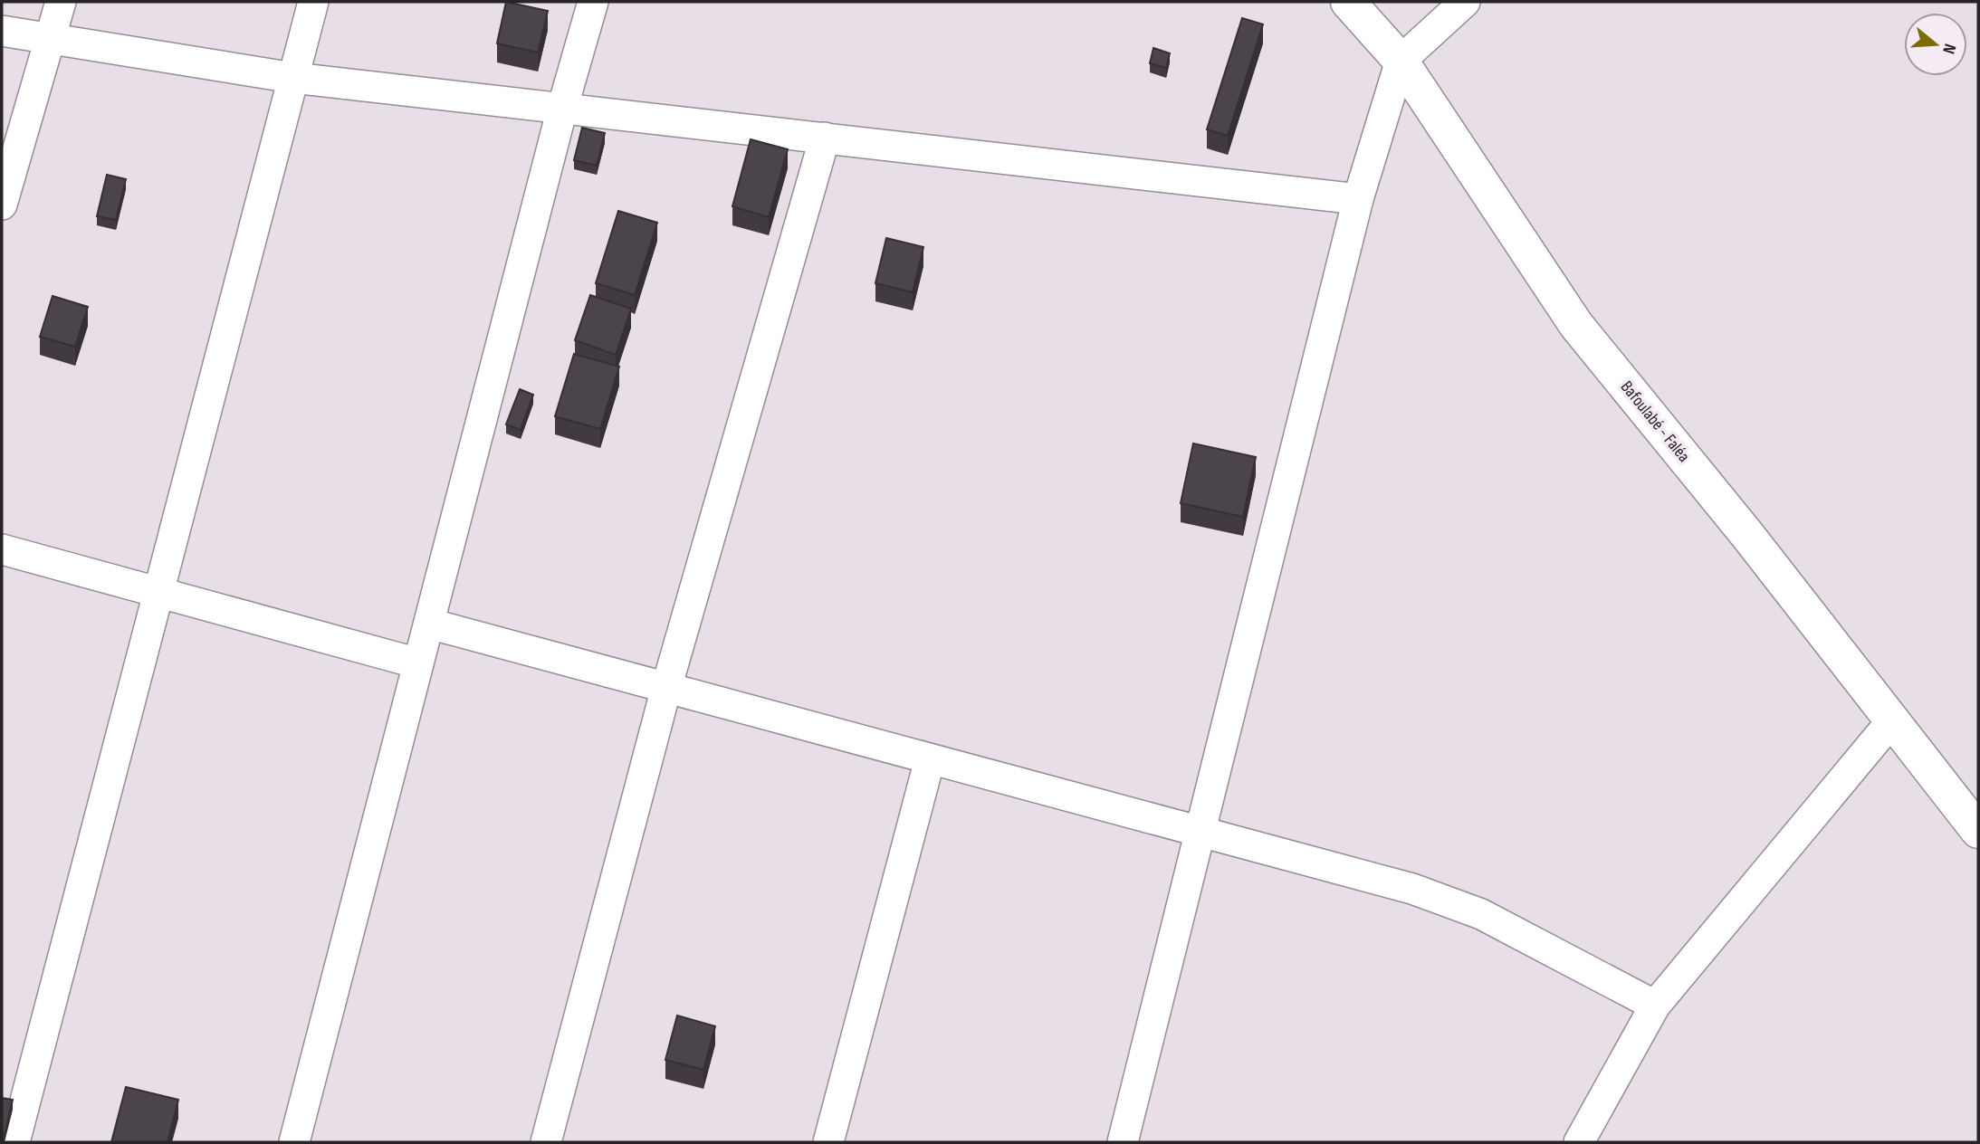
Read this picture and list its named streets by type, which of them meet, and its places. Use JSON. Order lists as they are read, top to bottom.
{
  "streets": {
    "main road": ["Bafoulabé - Faléa"]
  },
  "north": "right"
}
